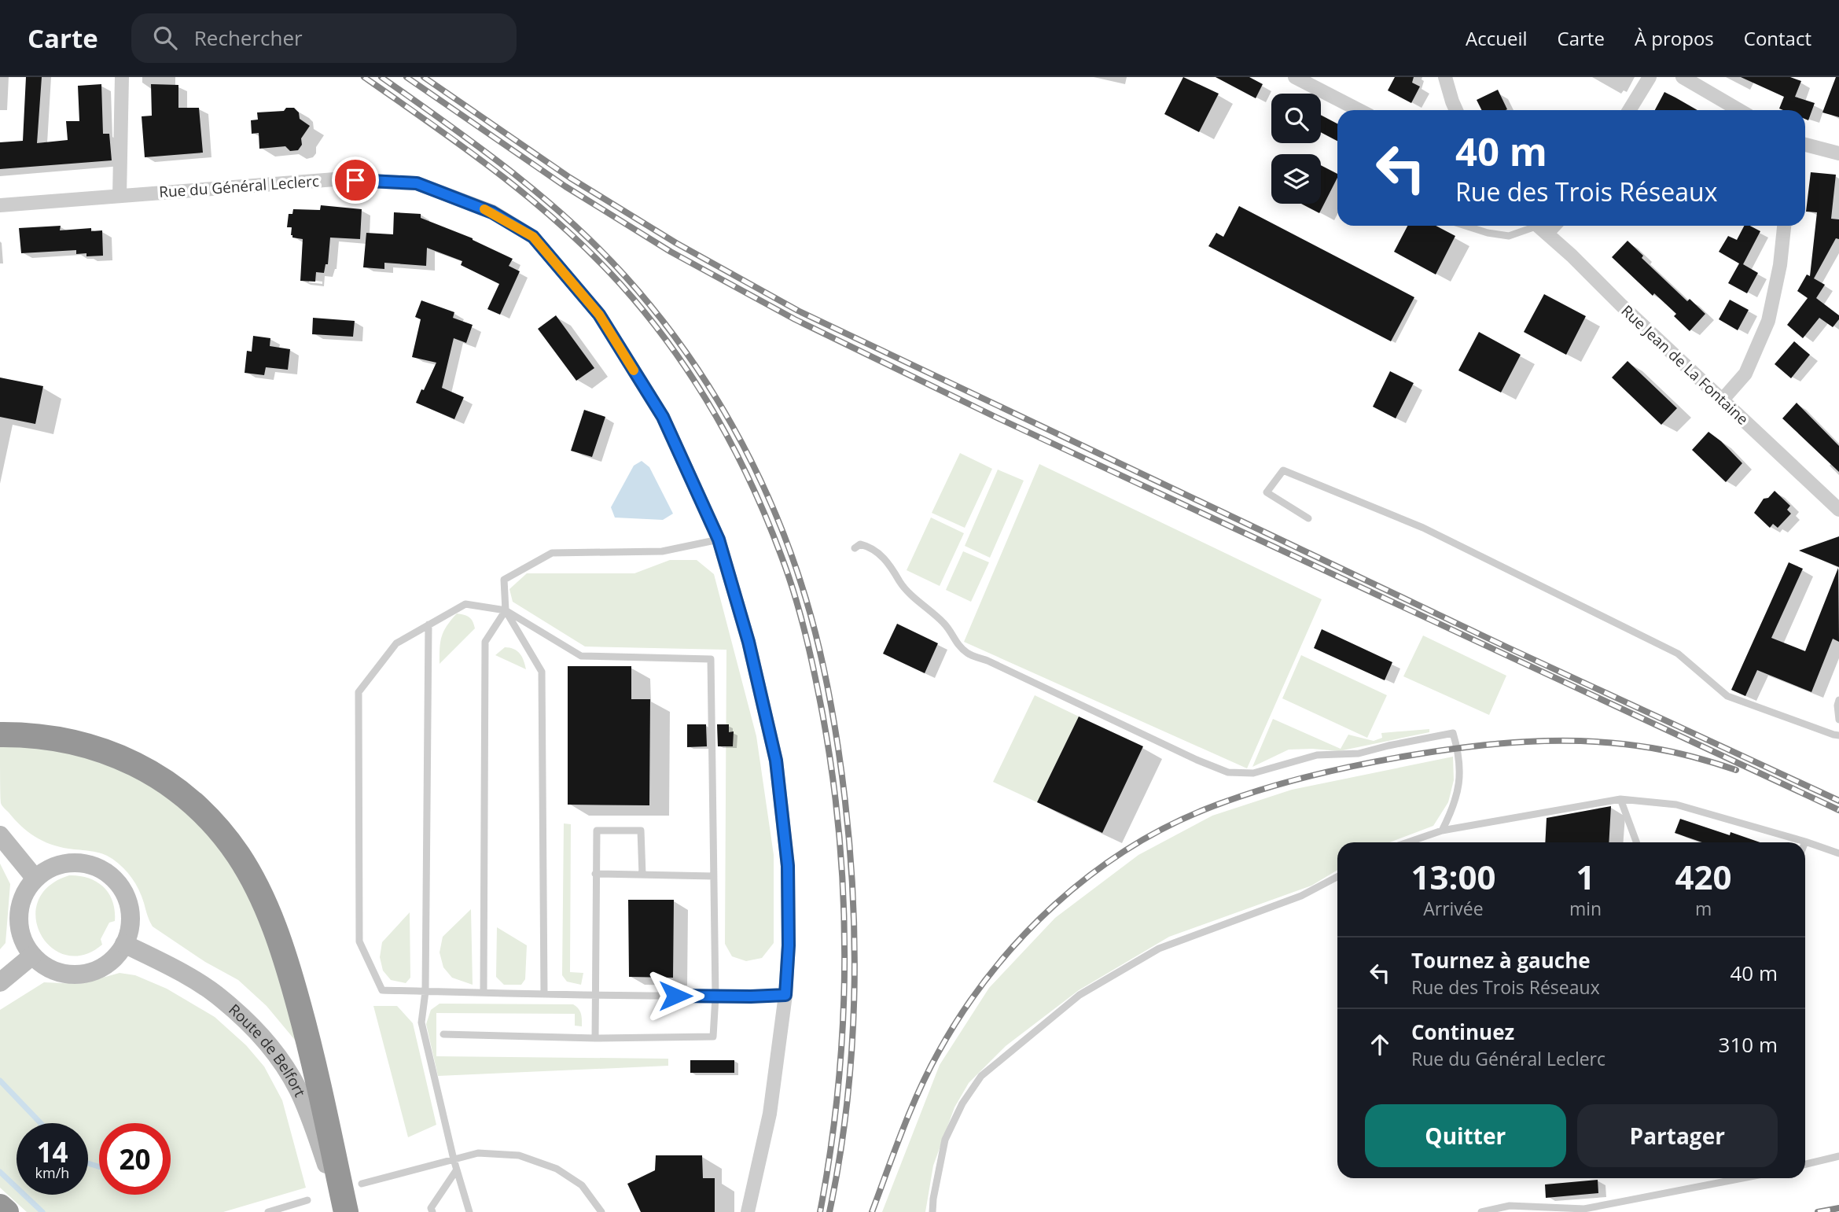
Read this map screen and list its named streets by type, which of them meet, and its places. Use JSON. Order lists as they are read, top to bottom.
{
  "streets": {
    "main road": ["Route de Belfort"],
    "street": ["Rue du Général Leclerc", "Rue Jean de La Fontaine"]
  },
  "page": {
    "header": "Carte",
    "search": "Rechercher",
    "nav": [
      "Accueil",
      "Carte",
      "À propos",
      "Contact"
    ],
    "turn": ["40 m", "Rue des Trois Réseaux"],
    "eta": [
      "13:00",
      "Arrivée",
      "1",
      "min",
      "420",
      "m"
    ],
    "list": [
      {
        "name": "Tournez à gauche",
        "note": "Rue des Trois Réseaux",
        "value": "40 m"
      },
      {
        "name": "Continuez",
        "note": "Rue du Général Leclerc",
        "value": "310 m"
      }
    ],
    "buttons": ["Quitter", "Partager"],
    "speed": "14 km/h",
    "limit": "20"
  }
}
